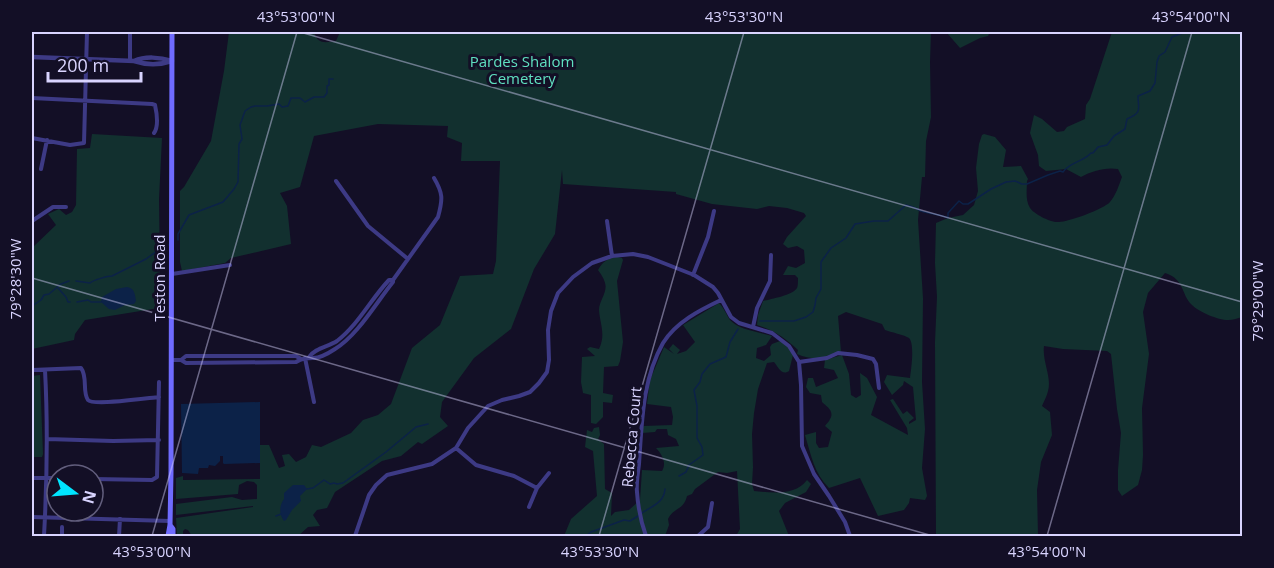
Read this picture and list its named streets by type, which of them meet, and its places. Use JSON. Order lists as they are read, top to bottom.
{
  "streets": {
    "main road": ["Teston Road"],
    "street": ["Rebecca Court"]
  },
  "parks": ["Pardes Shalom Cemetery"],
  "scale_bar": "200 m",
  "north": "right",
  "coordinates": [
    "43°53'00\"N",
    "43°53'30\"N",
    "43°54'00\"N",
    "79°28'30\"W",
    "79°29'00\"W"
  ]
}
